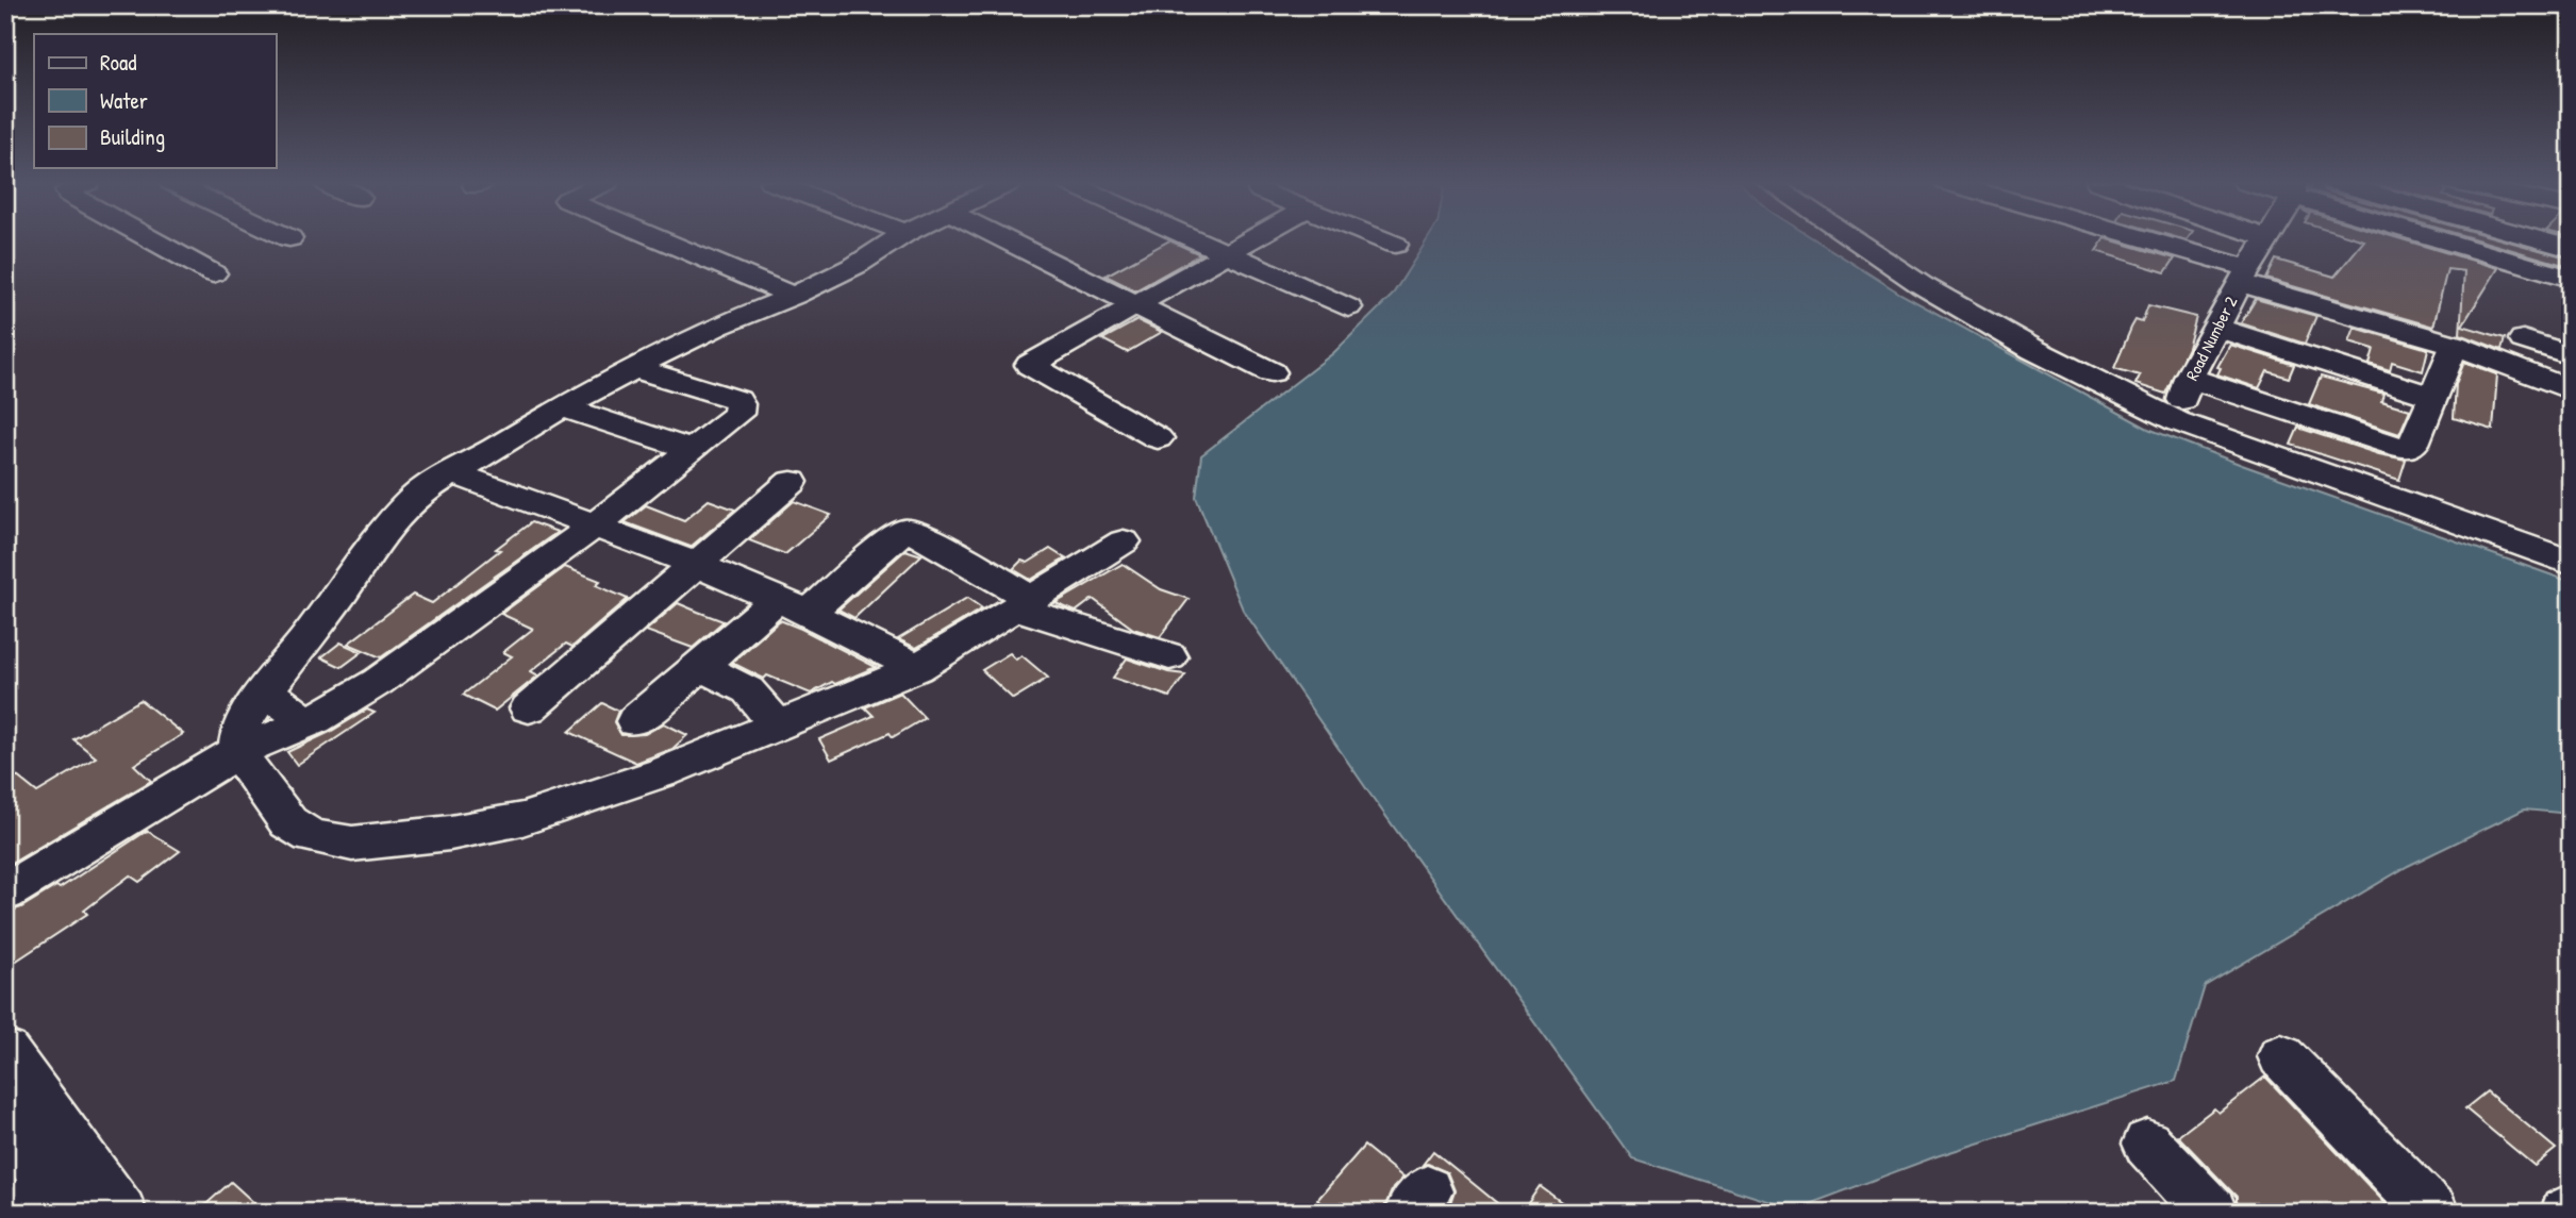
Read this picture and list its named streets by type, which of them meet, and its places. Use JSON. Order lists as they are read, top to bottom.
{
  "streets": {
    "street": ["Road Number 2"]
  },
  "legend": ["Road", "Water", "Building"]
}
